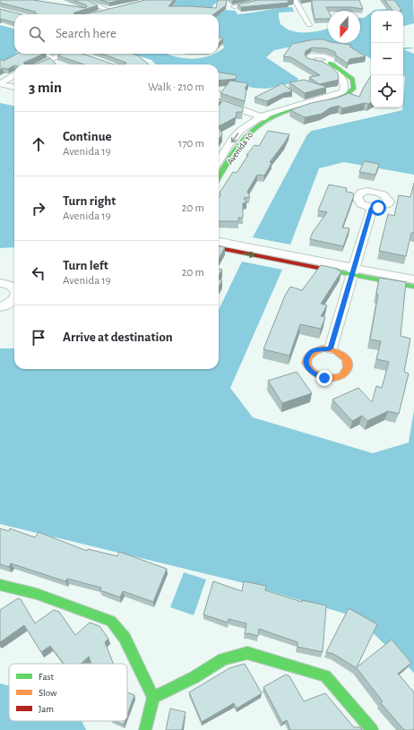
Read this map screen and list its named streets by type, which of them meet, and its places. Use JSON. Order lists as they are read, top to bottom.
{
  "streets": {
    "street": ["Avenida 10"]
  },
  "legend": ["Fast", "Slow", "Jam"],
  "north": "bottom",
  "page": {
    "map_buttons": ["+", "−"],
    "search": "Search here",
    "heading": ["3 min", "Walk · 210 m"],
    "list": [
      ["Continue", "Avenida 19", "170 m"],
      ["Turn right", "Avenida 19", "20 m"],
      ["Turn left", "Avenida 19", "20 m"],
      "Arrive at destination"
    ]
  }
}
